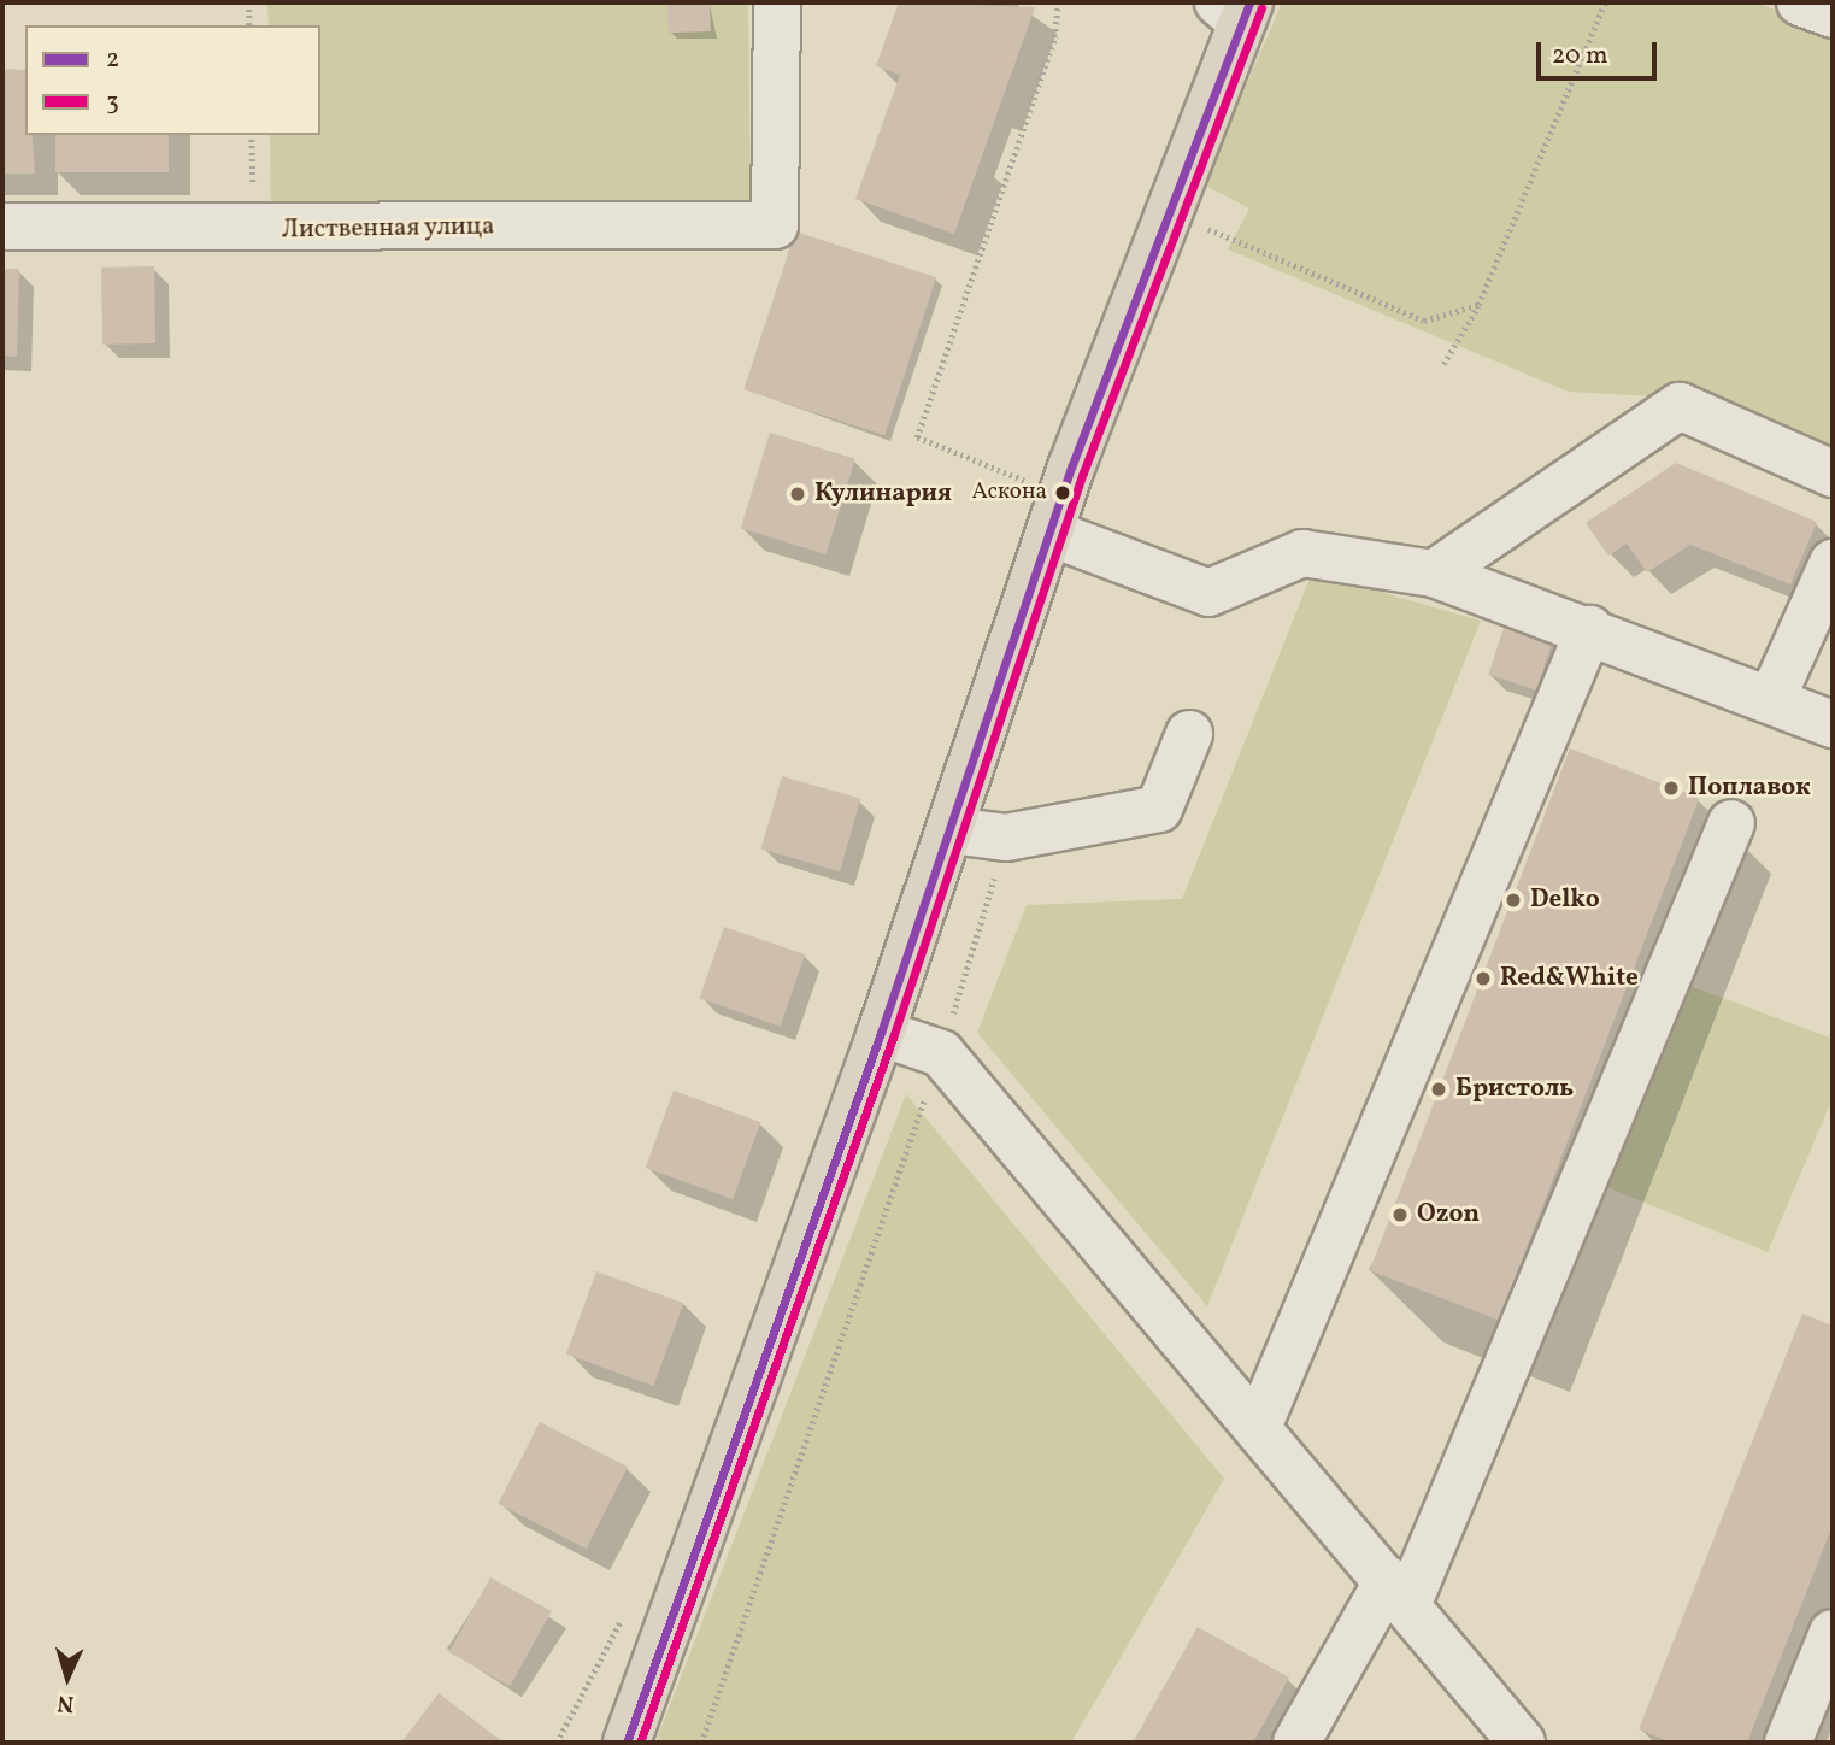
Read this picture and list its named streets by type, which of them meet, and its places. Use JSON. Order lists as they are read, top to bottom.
{
  "streets": {
    "street": ["Лиственная улица"]
  },
  "places": [
    "Аскона",
    "Кулинария",
    "Поплавок",
    "Delko",
    "Red&White",
    "Бристоль",
    "Ozon"
  ],
  "lines": ["transit line 2", "transit line 3"],
  "legend": ["2", "3"],
  "scale_bar": "20 m",
  "north": "bottom"
}
